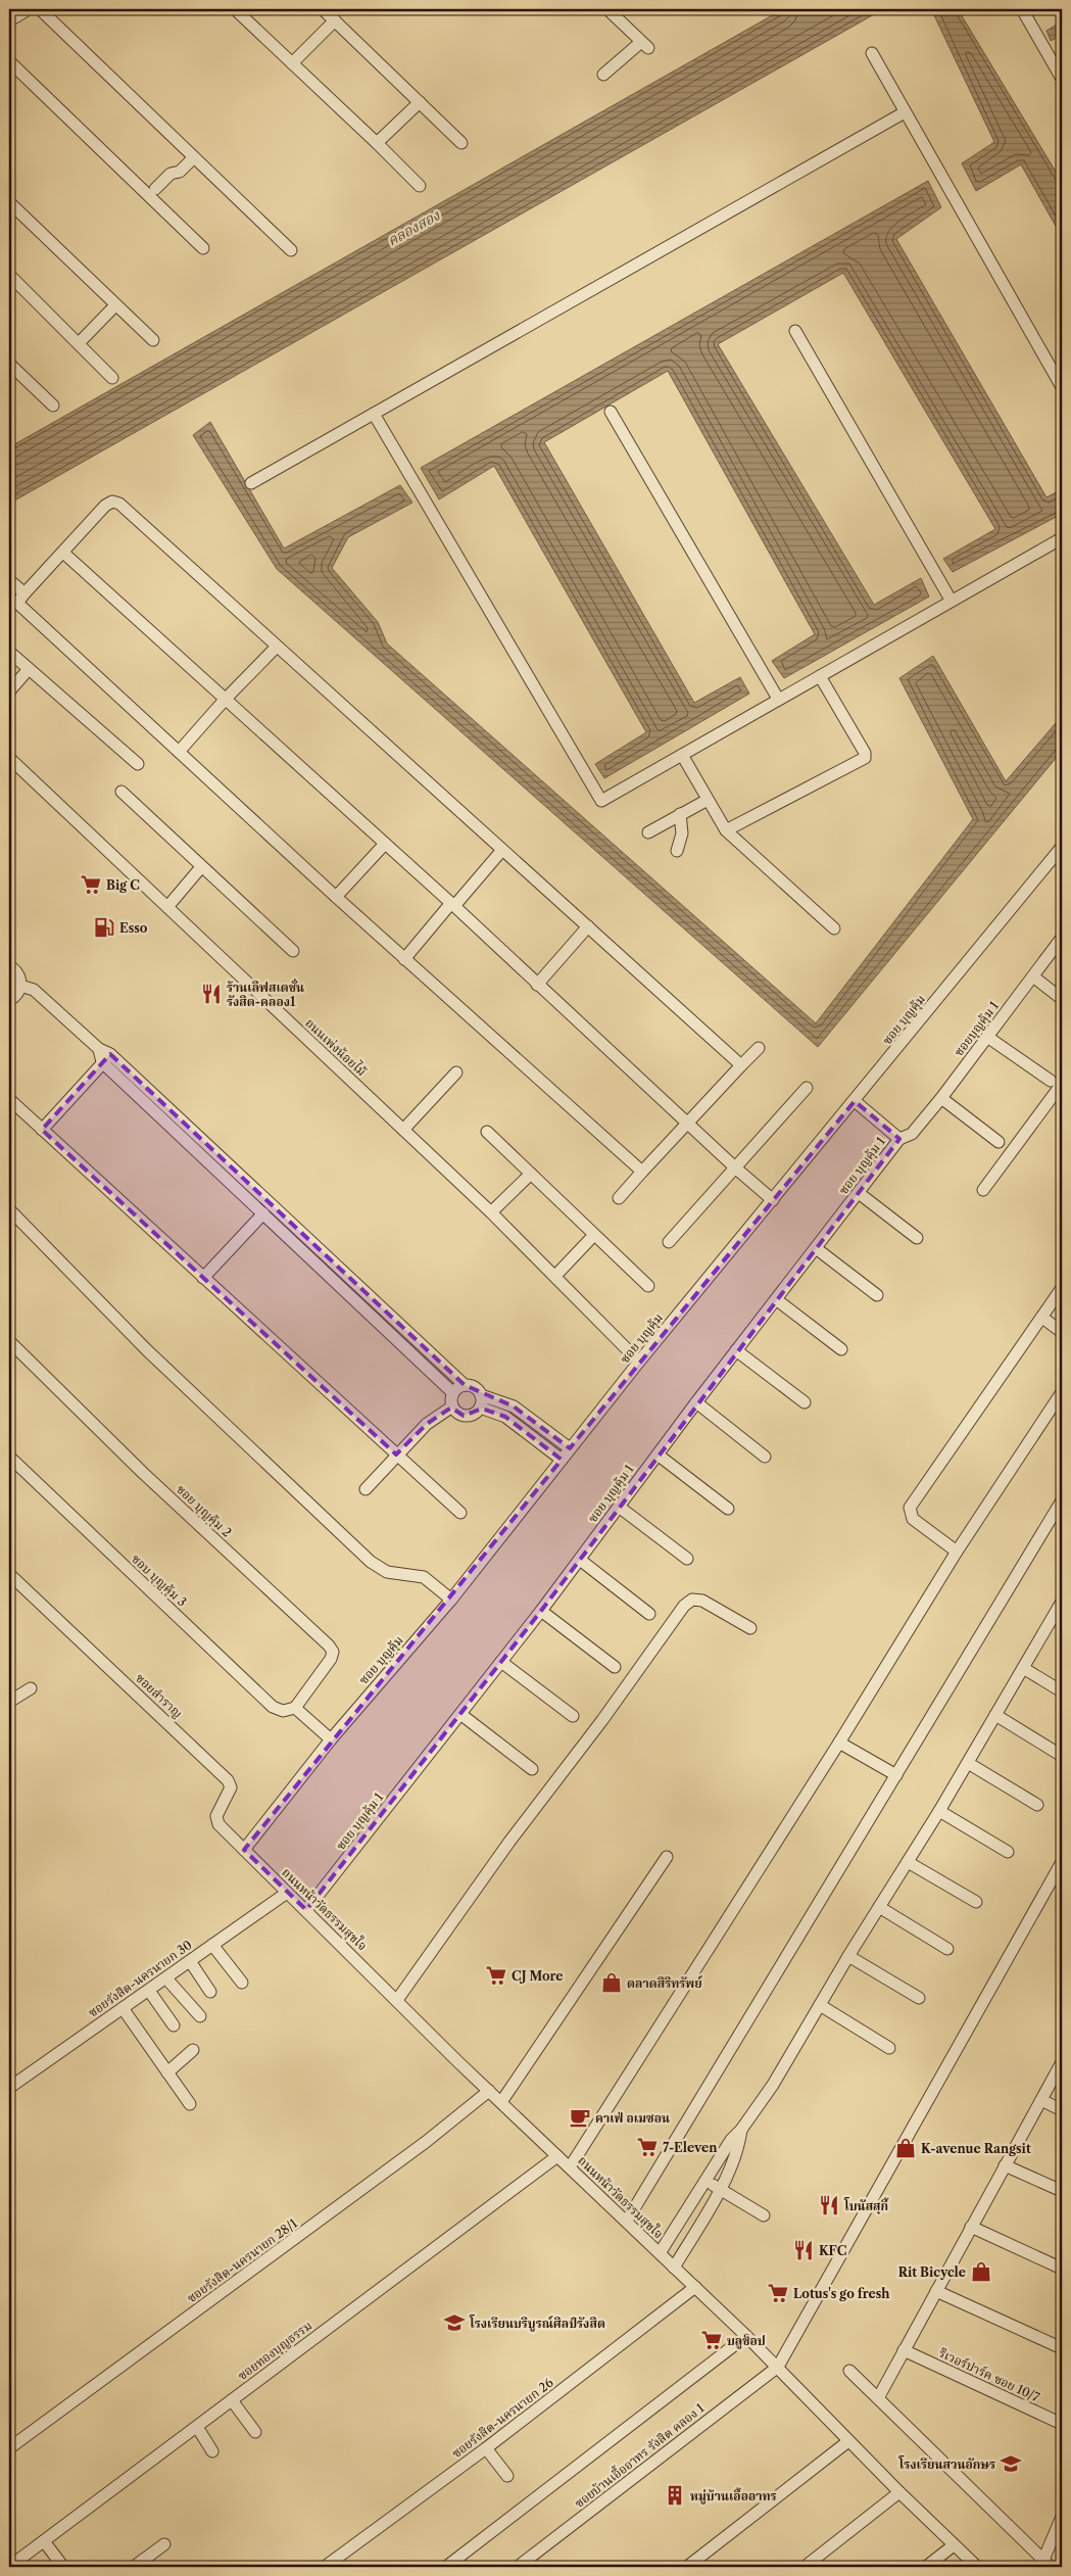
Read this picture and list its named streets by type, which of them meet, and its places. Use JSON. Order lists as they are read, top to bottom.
{
  "streets": {
    "street": [
      "ซอย บุญคุ้ม",
      "ซอยบุญคุ้ม 1",
      "ถนนเพ่งน้อยไม้",
      "ซอย บุญคุ้ม 1",
      "ซอย บุญคุ้ม 2",
      "ซอบ บุญคุ้ม 3",
      "ซอยสำราญ",
      "ถนนหน้าวัดธรรมสุขใจ",
      "ซอยรังสิต-นครนายก 30",
      "ซอยรังสิต-นครนายก 28/1",
      "ซอยทองบุญธรรม",
      "ริเวอร์ปาร์ค ซอย 10/7",
      "ซอยรังสิต-นครนายก 26",
      "ซอยบ้านเอื้ออาทร รังสิต คลอง 1"
    ]
  },
  "crossings": [
    ["ซอย บุญคุ้ม", "ถนนเพ่งน้อยไม้"],
    ["ซอย บุญคุ้ม", "ซอย บุญคุ้ม 1"],
    ["ซอย บุญคุ้ม", "ซอยสำราญ"],
    ["ซอย บุญคุ้ม", "ถนนหน้าวัดธรรมสุขใจ"],
    ["ซอยบุญคุ้ม 1", "ซอย บุญคุ้ม 1"],
    ["ซอย บุญคุ้ม 1", "ถนนหน้าวัดธรรมสุขใจ"],
    ["ซอย บุญคุ้ม 2", "ซอบ บุญคุ้ม 3"],
    ["ซอยสำราญ", "ถนนหน้าวัดธรรมสุขใจ"],
    ["ถนนหน้าวัดธรรมสุขใจ", "ซอยรังสิต-นครนายก 30"],
    ["ถนนหน้าวัดธรรมสุขใจ", "ซอยรังสิต-นครนายก 28/1"],
    ["ถนนหน้าวัดธรรมสุขใจ", "ซอยทองบุญธรรม"],
    ["ถนนหน้าวัดธรรมสุขใจ", "ซอยรังสิต-นครนายก 26"],
    ["ถนนหน้าวัดธรรมสุขใจ", "ซอยบ้านเอื้ออาทร รังสิต คลอง 1"]
  ],
  "water": ["คลองสอง"],
  "places": {
    "supermarket": [
      "Big C",
      "CJ More",
      "7-Eleven",
      "Lotus's go fresh",
      "บลูช็อป"
    ],
    "fuel station": ["Esso"],
    "restaurant": ["ร้านเลิฟสเตชั่น รังสิต-คลอง1", "โบนัสสุกี้", "KFC"],
    "shop": ["ตลาดสิริทรัพย์", "K-avenue Rangsit", "Rit Bicycle"],
    "cafe": ["คาเฟ่ อเมซอน"],
    "school or university": ["โรงเรียนบริบูรณ์ศิลป์รังสิต", "โรงเรียนสวนอักษร"],
    "building": ["หมู่บ้านเอื้ออาทร"]
  }
}
